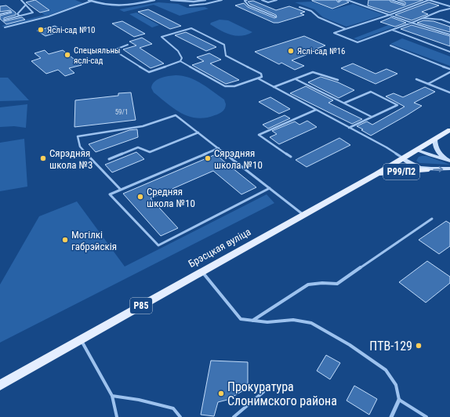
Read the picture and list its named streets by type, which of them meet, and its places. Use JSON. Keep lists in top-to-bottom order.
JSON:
{
  "streets": {
    "main road": ["Р99/П2", "Брэсцкая вуліца", "Р85"]
  },
  "crossings": [
    ["Р99/П2", "Брэсцкая вуліца"]
  ],
  "places": [
    "Яслі-сад №10",
    "Яслі-сад №16",
    "Спецыяльны яслі-сад",
    "Сярэдняя школа №3",
    "Сярэдняя школа №10",
    "Средняя школа №10",
    "Могілкі габрэйскія",
    "ПТВ-129",
    "Прокуратура Слонимского района"
  ],
  "house_numbers": ["59/1"]
}
